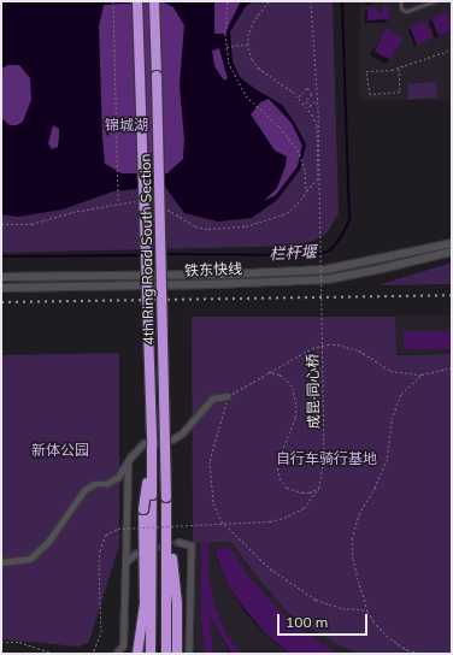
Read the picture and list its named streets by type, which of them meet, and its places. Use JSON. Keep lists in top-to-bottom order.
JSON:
{
  "streets": {
    "highway": ["4th Ring Road South Section"],
    "main road": ["铁东快线"],
    "path": ["成昆·同心桥"]
  },
  "water": ["栏杆堰"],
  "parks": ["锦城湖", "新体公园", "自行车骑行基地"],
  "scale_bar": "100 m"
}
